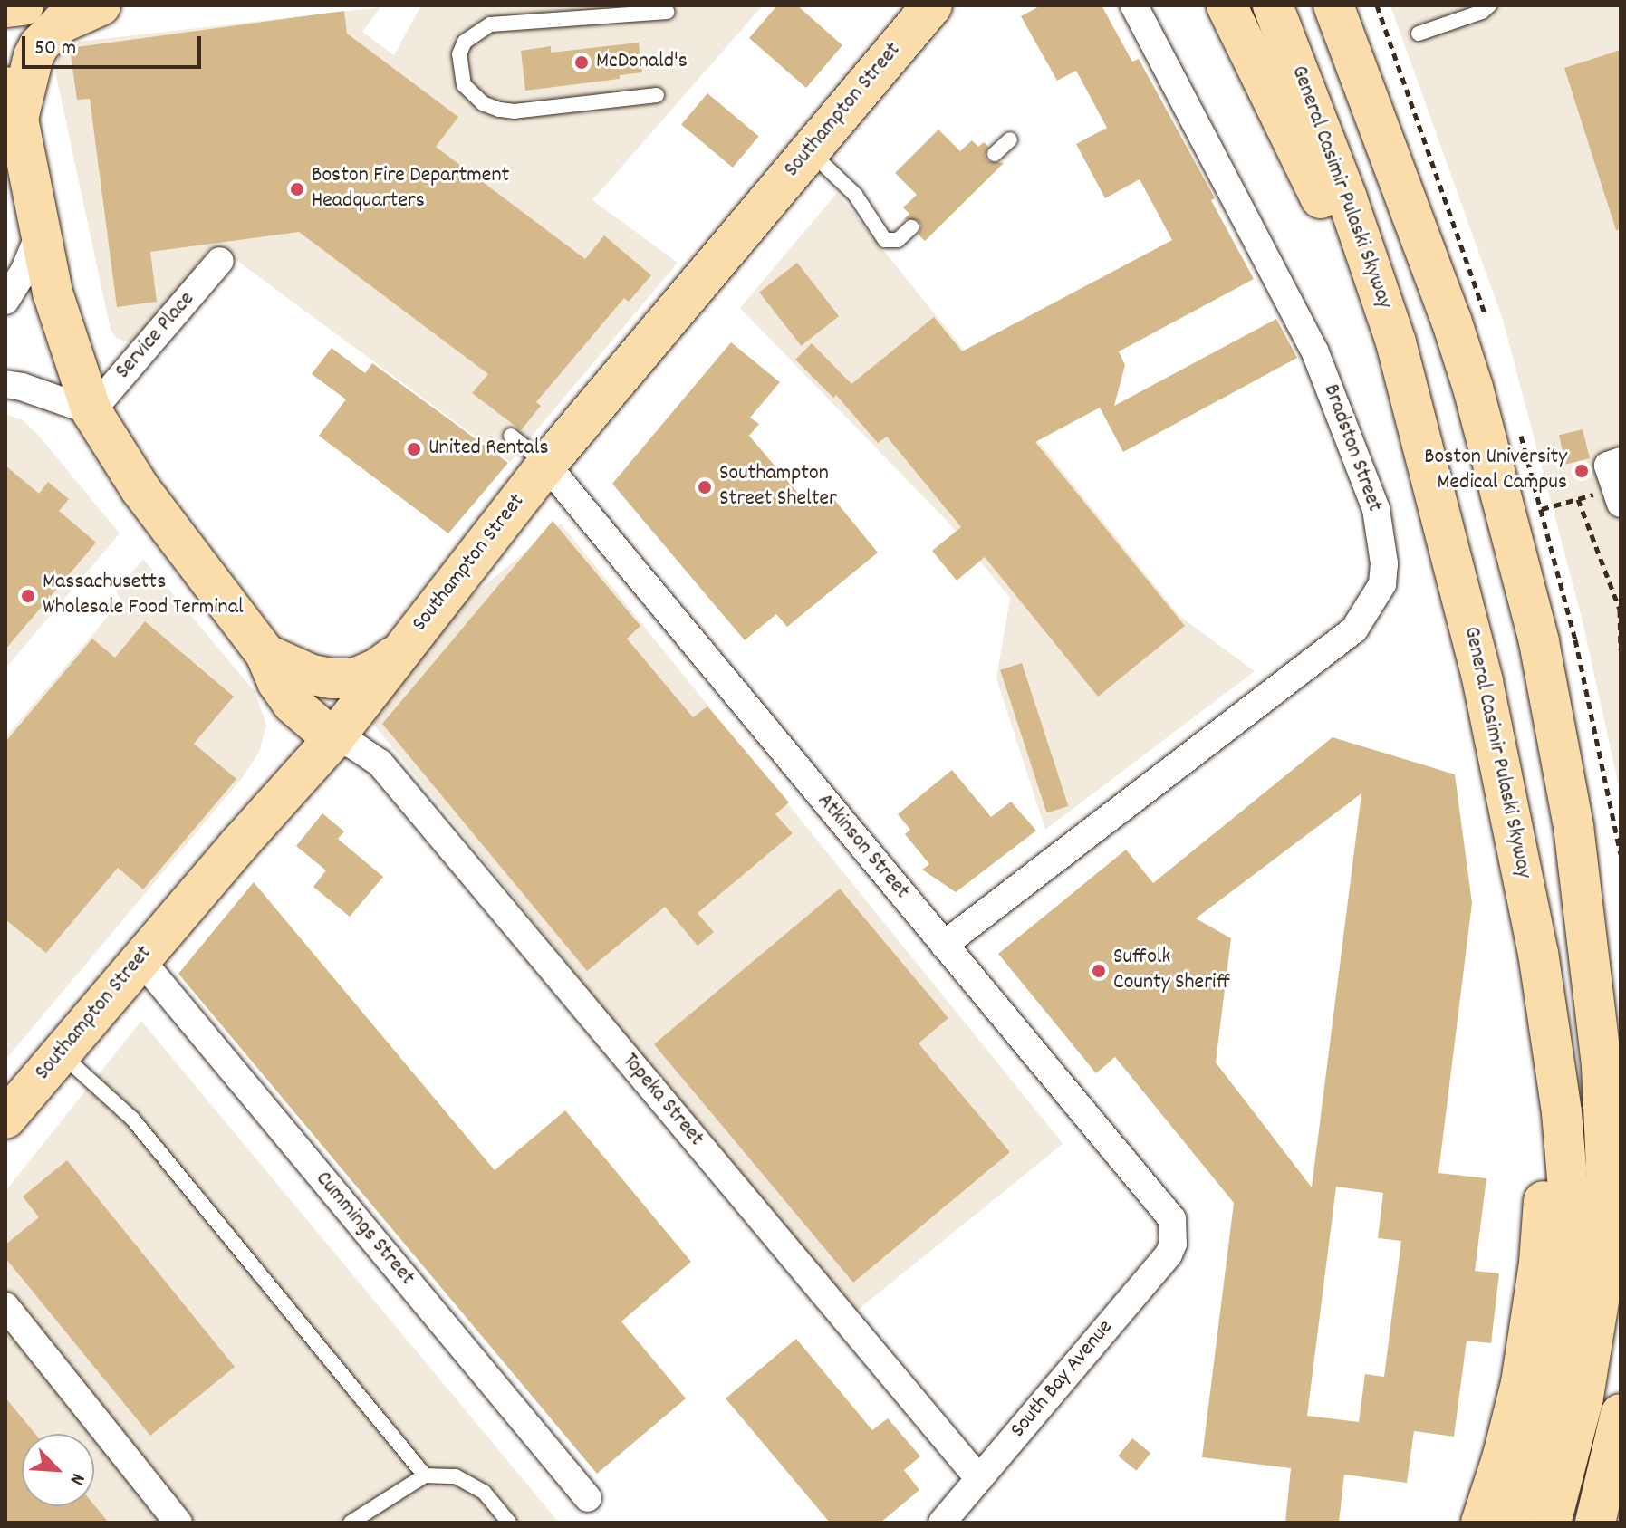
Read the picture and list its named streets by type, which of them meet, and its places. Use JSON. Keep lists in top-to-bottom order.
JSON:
{
  "streets": {
    "main road": ["Southampton Street", "General Casimir Pulaski Skyway"],
    "street": [
      "Service Place",
      "Bradston Street",
      "Atkinson Street",
      "Topeka Street",
      "Cummings Street",
      "South Bay Avenue"
    ]
  },
  "crossings": [
    ["Southampton Street", "Atkinson Street"],
    ["Southampton Street", "Topeka Street"],
    ["Southampton Street", "Cummings Street"],
    ["Bradston Street", "Atkinson Street"],
    ["Atkinson Street", "South Bay Avenue"],
    ["Topeka Street", "South Bay Avenue"]
  ],
  "places": [
    "McDonald's",
    "Boston Fire Department Headquarters",
    "United Rentals",
    "Boston University Medical Campus",
    "Southampton Street Shelter",
    "Massachusetts Wholesale Food Terminal",
    "Suffolk County Sheriff"
  ],
  "scale_bar": "50 m",
  "north": "bottom right"
}
